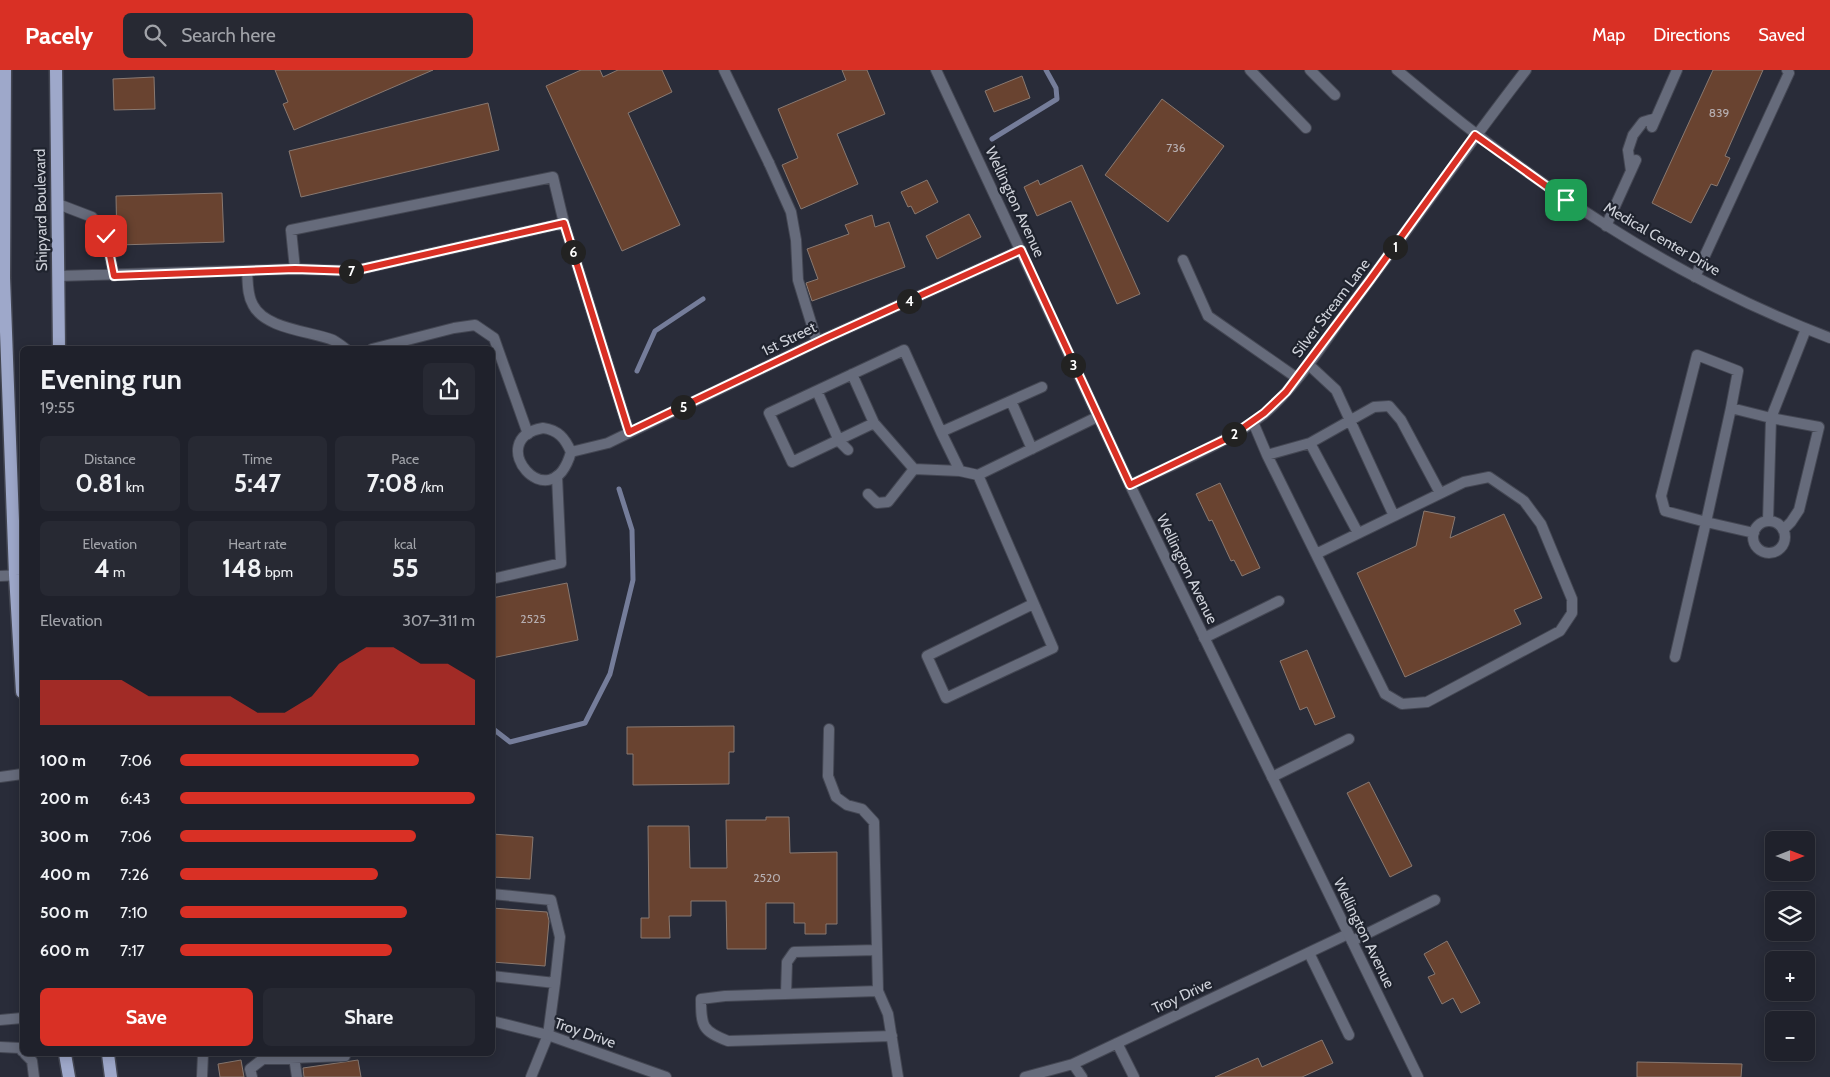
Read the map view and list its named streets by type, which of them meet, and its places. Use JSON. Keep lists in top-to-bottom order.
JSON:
{
  "streets": {
    "main road": ["Shipyard Boulevard"],
    "street": [
      "Wellington Avenue",
      "Medical Center Drive",
      "Silver Stream Lane",
      "1st Street",
      "Troy Drive"
    ]
  },
  "crossings": [
    ["Wellington Avenue", "Silver Stream Lane"],
    ["Wellington Avenue", "1st Street"],
    ["Wellington Avenue", "Troy Drive"],
    ["Medical Center Drive", "Silver Stream Lane"]
  ],
  "house_numbers": [
    "839",
    "736",
    "2525",
    "2520"
  ],
  "north": "right",
  "page": {
    "header": "Pacely",
    "search": "Search here",
    "nav": ["Map", "Directions", "Saved"],
    "pins": [
      "1",
      "6",
      "7",
      "4",
      "3",
      "5",
      "2"
    ],
    "heading": ["Evening run", "19:55"],
    "stats": [
      ["Distance", "0.81 km"],
      ["Time", "5:47"],
      ["Pace", "7:08 /km"],
      ["Elevation", "4 m"],
      ["Heart rate", "148 bpm"],
      ["kcal", "55"]
    ],
    "chart": ["Elevation", "307–311 m"],
    "list": [
      {
        "name": "100 m",
        "note": "7:06"
      },
      {
        "name": "200 m",
        "note": "6:43"
      },
      {
        "name": "300 m",
        "note": "7:06"
      },
      {
        "name": "400 m",
        "note": "7:26"
      },
      {
        "name": "500 m",
        "note": "7:10"
      },
      {
        "name": "600 m",
        "note": "7:17"
      }
    ],
    "map_buttons": ["+", "−"],
    "buttons": ["Save", "Share"]
  }
}
